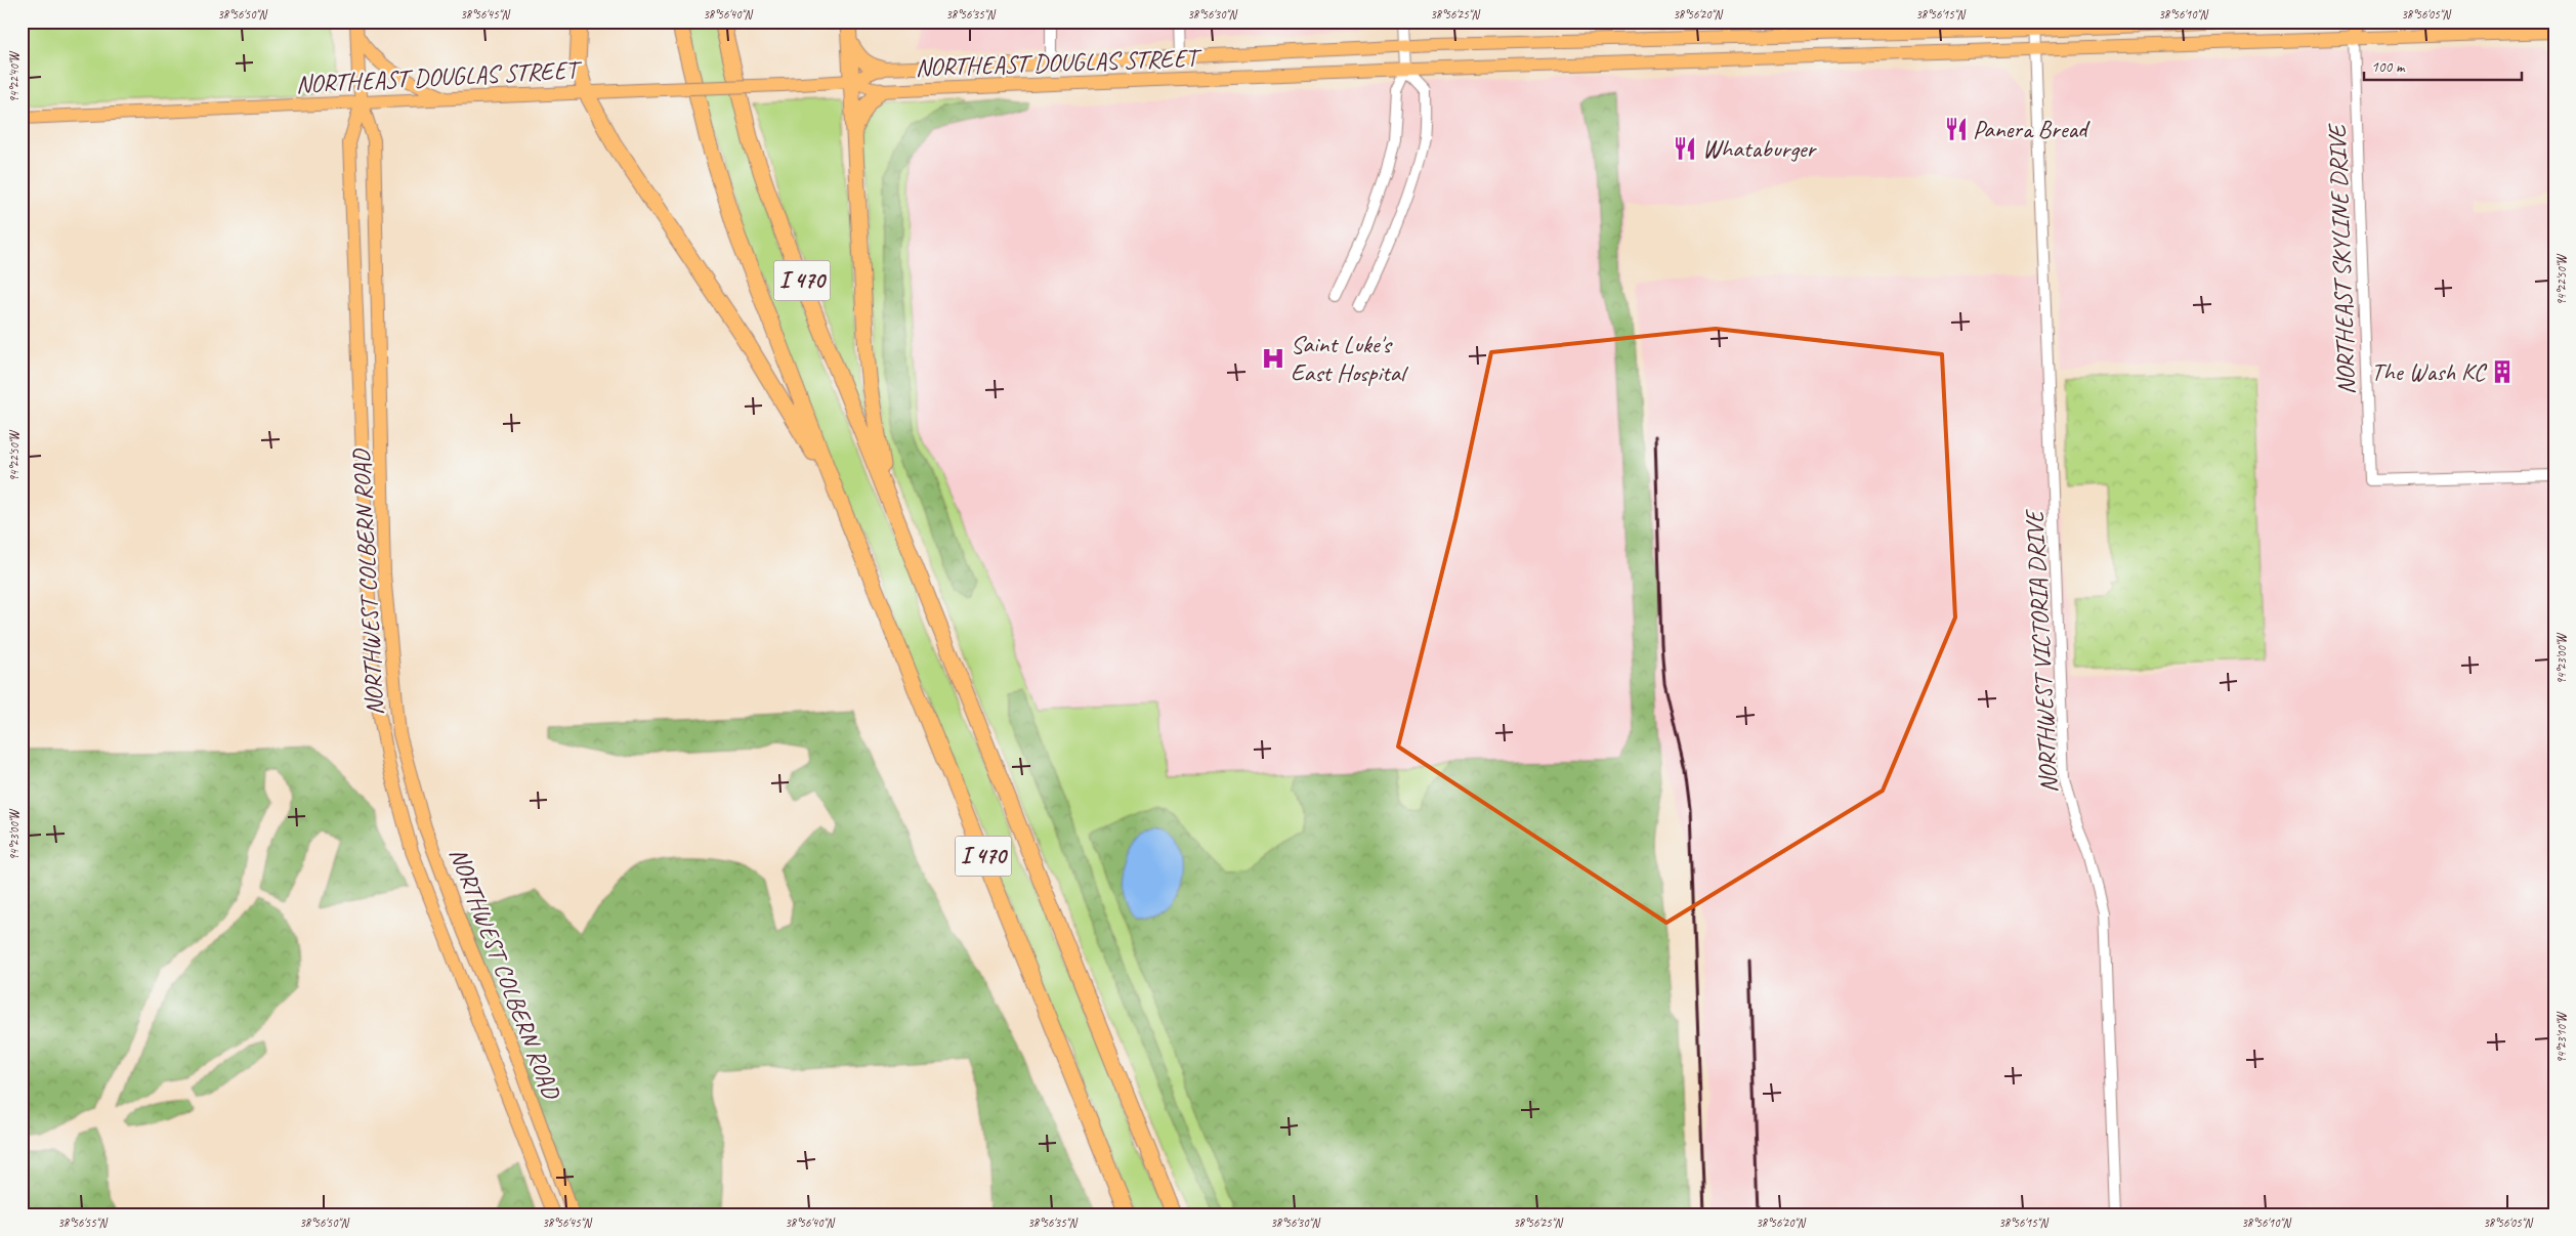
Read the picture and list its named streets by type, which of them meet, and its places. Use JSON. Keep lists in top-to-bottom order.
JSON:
{
  "streets": {
    "highway": ["I 470"],
    "main road": ["NORTHEAST DOUGLAS STREET", "NORTHWEST COLBERN ROAD"],
    "street": ["NORTHEAST SKYLINE DRIVE", "NORTHWEST VICTORIA DRIVE"]
  },
  "crossings": [
    ["NORTHEAST DOUGLAS STREET", "NORTHEAST SKYLINE DRIVE"],
    ["NORTHEAST DOUGLAS STREET", "NORTHWEST COLBERN ROAD"],
    ["NORTHEAST DOUGLAS STREET", "NORTHWEST VICTORIA DRIVE"]
  ],
  "places": {
    "restaurant": ["Panera Bread", "Whataburger"],
    "hospital": ["Saint Luke's East Hospital"],
    "building": ["The Wash KC"]
  },
  "scale_bar": "100 m",
  "coordinates": [
    "38°56'50\"N",
    "38°56'45\"N",
    "38°56'40\"N",
    "38°56'35\"N",
    "38°56'30\"N",
    "38°56'25\"N",
    "38°56'20\"N",
    "38°56'15\"N",
    "38°56'10\"N",
    "38°56'05\"N",
    "94°22'40\"W",
    "94°22'50\"W",
    "94°23'00\"W",
    "94°23'10\"W",
    "38°56'55\"N"
  ]
}
